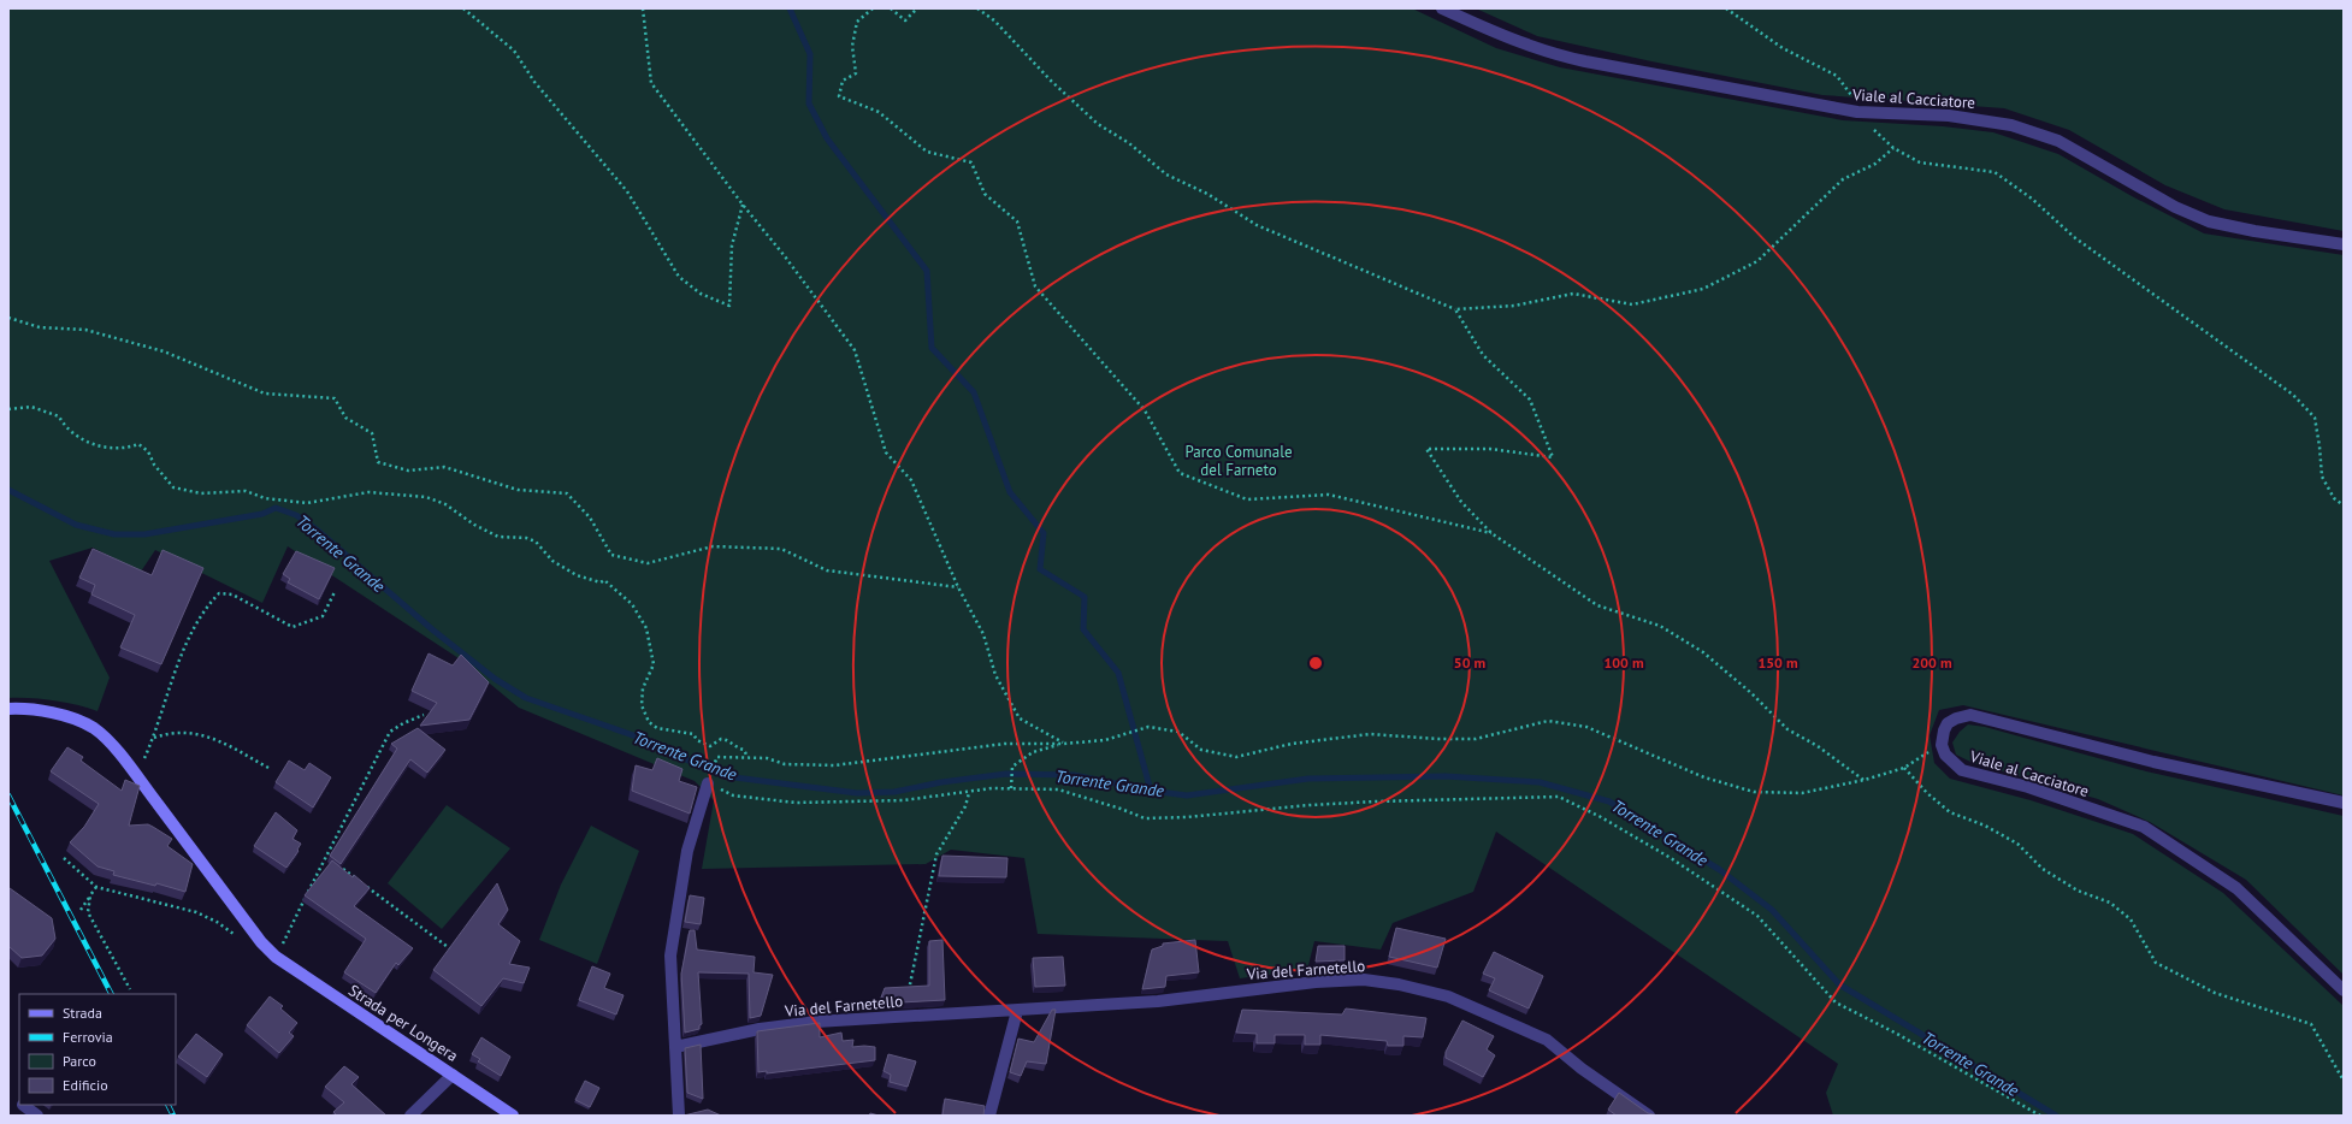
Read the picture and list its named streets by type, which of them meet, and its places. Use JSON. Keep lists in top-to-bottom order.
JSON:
{
  "streets": {
    "street": ["Viale al Cacciatore", "Via del Farnetello", "Strada per Longera"]
  },
  "water": ["Torrente Grande"],
  "parks": ["Parco Comunale del Farneto"],
  "legend": [
    "Strada",
    "Ferrovia",
    "Parco",
    "Edificio"
  ],
  "rings": [
    "50 m",
    "100 m",
    "150 m",
    "200 m"
  ]
}
